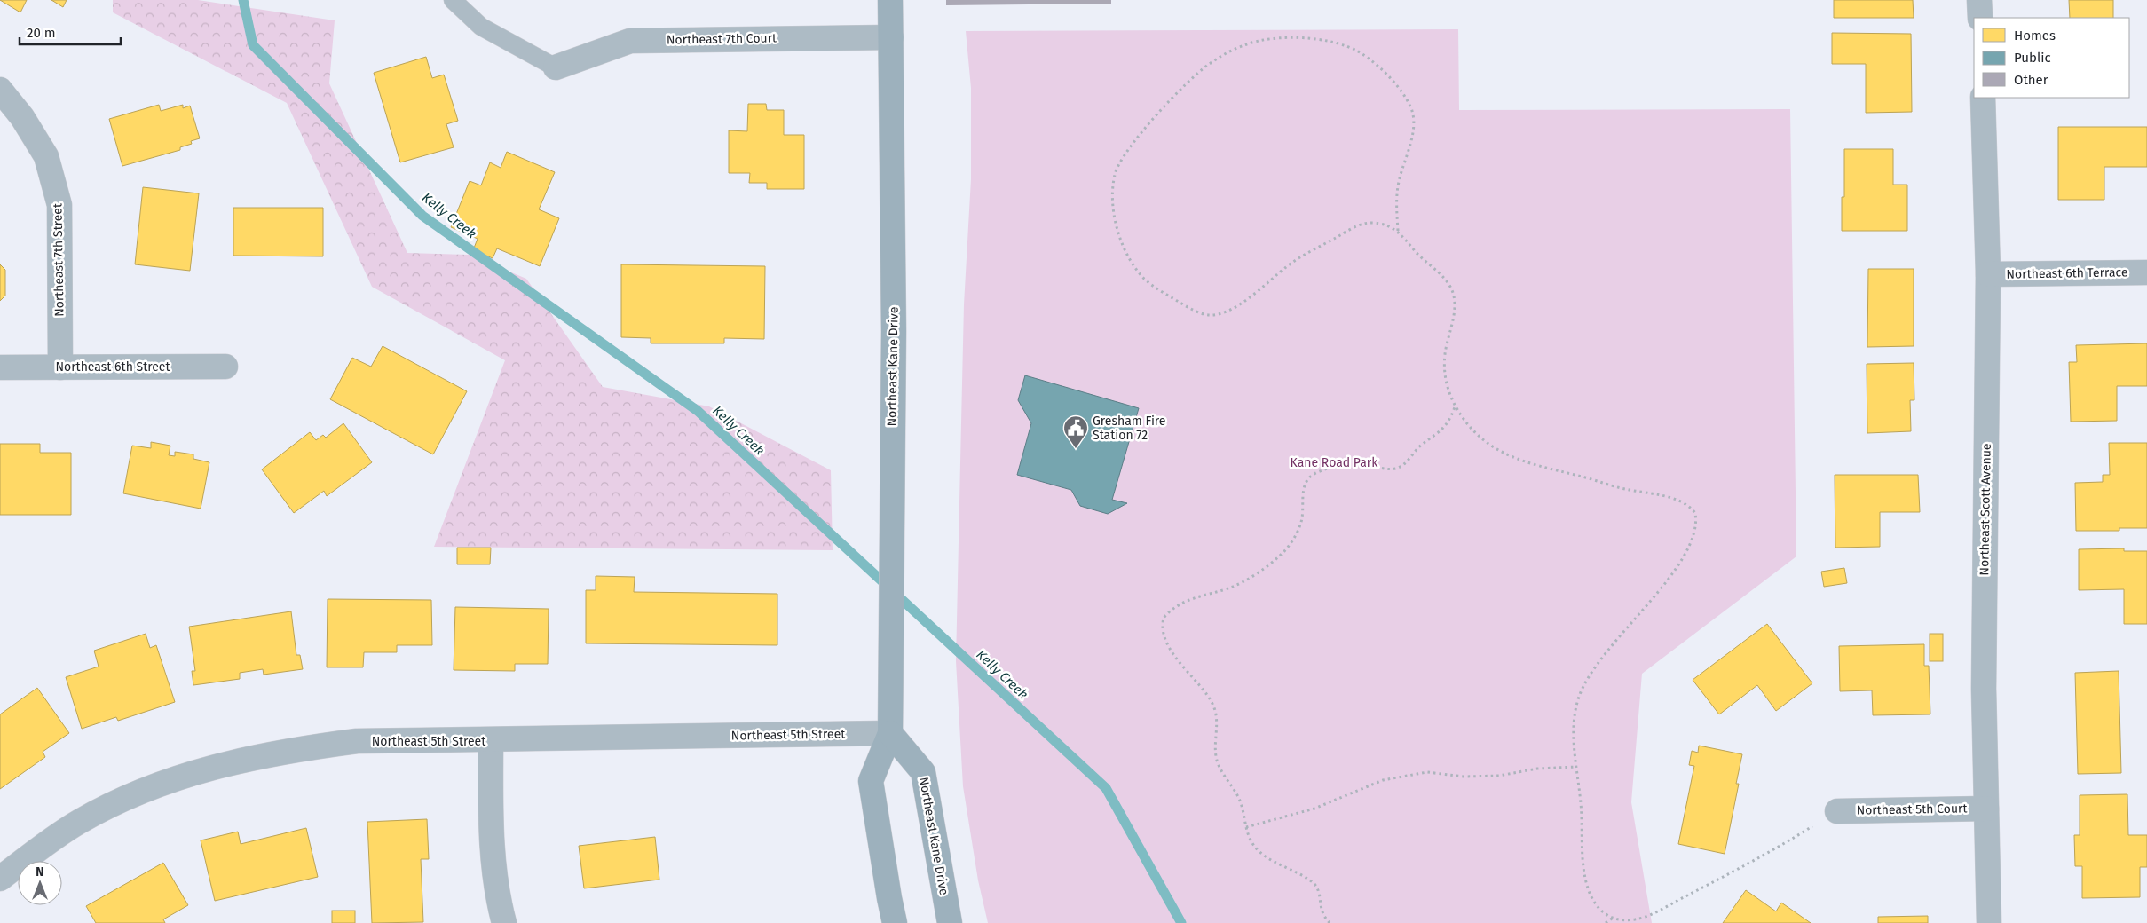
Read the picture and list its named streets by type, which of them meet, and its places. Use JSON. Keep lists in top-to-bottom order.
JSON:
{
  "streets": {
    "main road": ["Northeast Kane Drive"],
    "street": [
      "Northeast 7th Court",
      "Northeast 7th Street",
      "Northeast 6th Terrace",
      "Northeast 6th Street",
      "Northeast Scott Avenue",
      "Northeast 5th Street",
      "Northeast 5th Court"
    ]
  },
  "crossings": [
    ["Northeast 7th Court", "Northeast Kane Drive"],
    ["Northeast 7th Street", "Northeast 6th Street"],
    ["Northeast 6th Terrace", "Northeast Scott Avenue"],
    ["Northeast Kane Drive", "Northeast 5th Street"],
    ["Northeast Scott Avenue", "Northeast 5th Court"]
  ],
  "water": ["Kelly Creek"],
  "parks": ["Kane Road Park"],
  "places": {
    "public building": ["Gresham Fire Station 72"]
  },
  "legend": ["Homes", "Public", "Other"],
  "scale_bar": "20 m",
  "north": "top"
}
